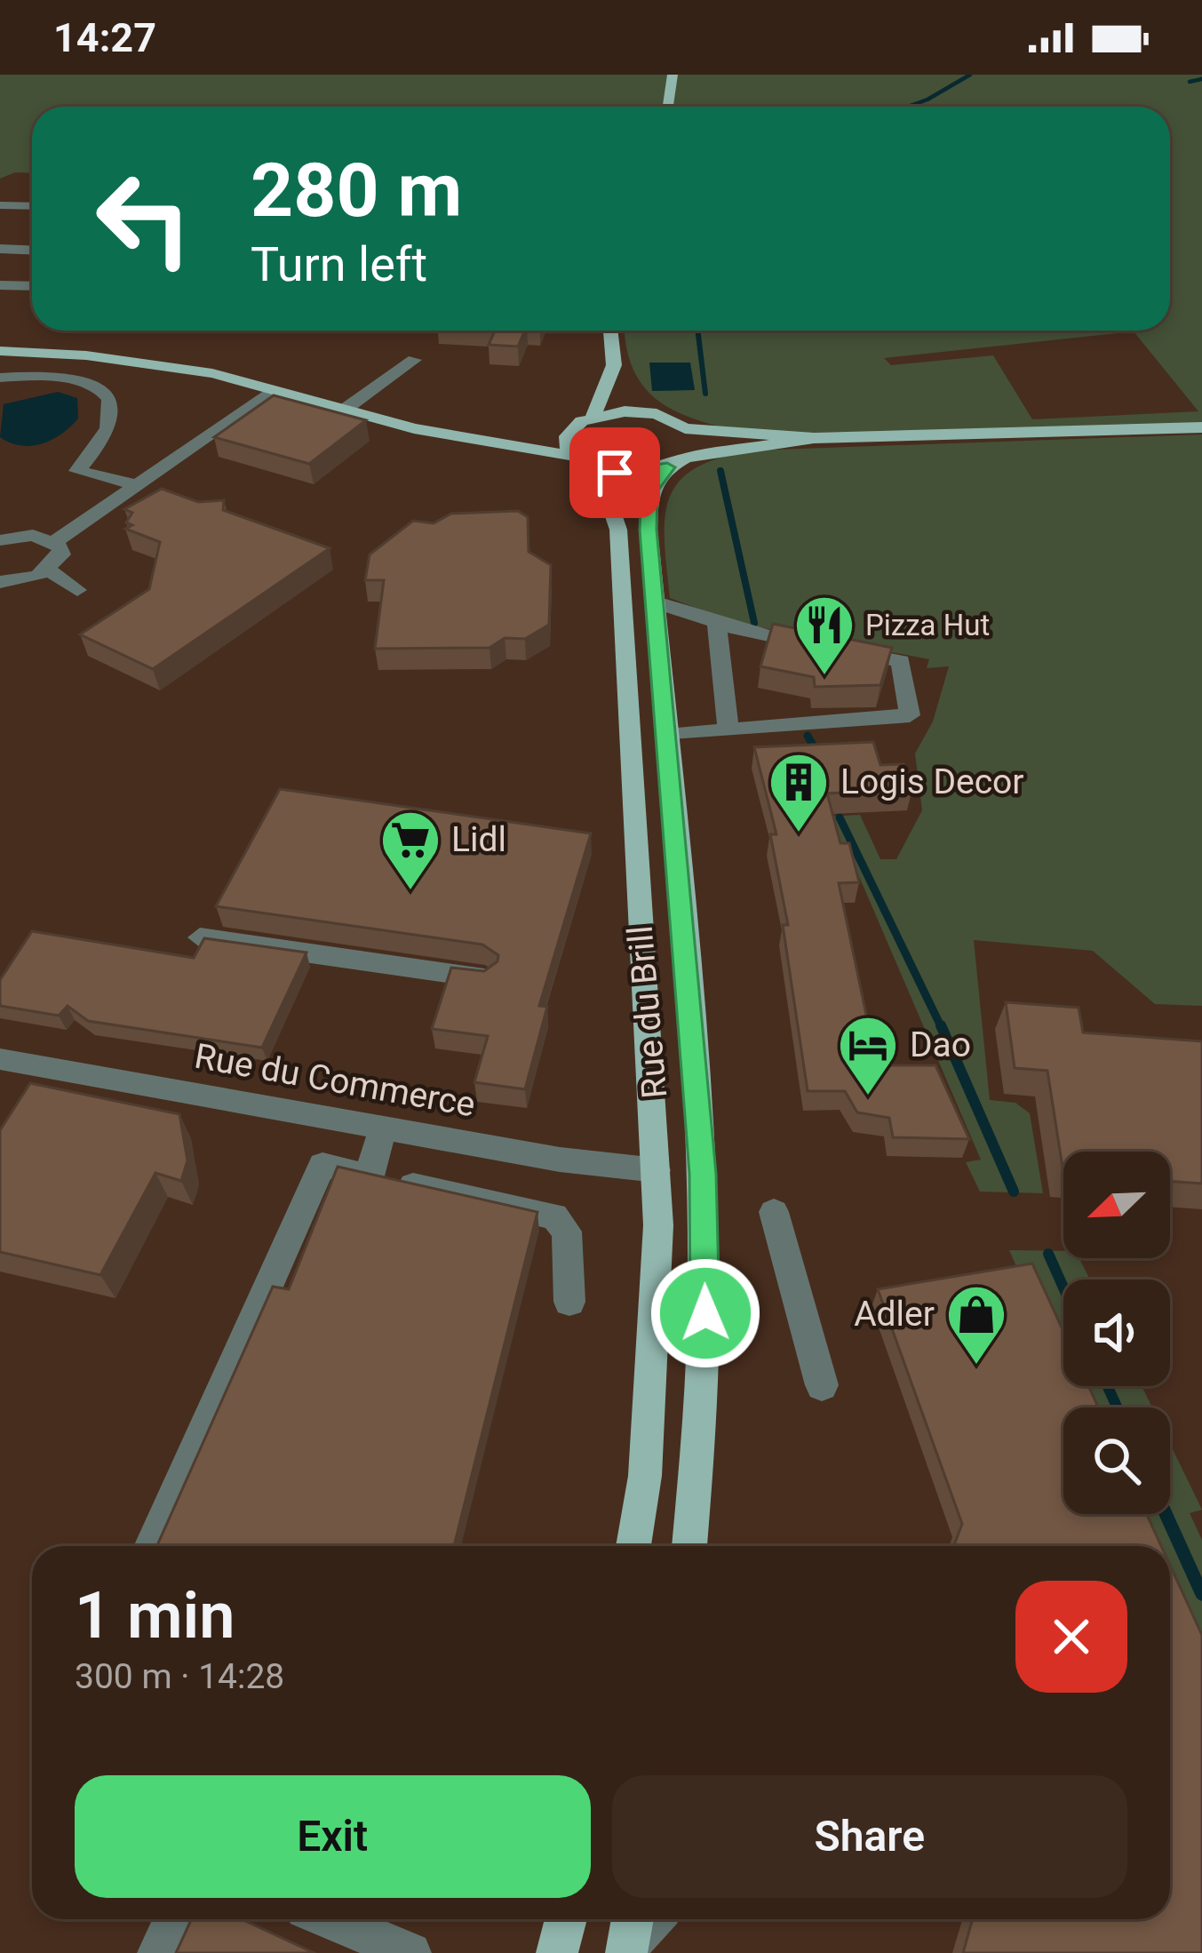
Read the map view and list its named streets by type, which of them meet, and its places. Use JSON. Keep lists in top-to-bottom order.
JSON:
{
  "streets": {
    "main road": ["Rue du Brill"],
    "street": ["Rue du Commerce"]
  },
  "crossings": [
    ["Rue du Brill", "Rue du Commerce"]
  ],
  "places": {
    "restaurant": ["Pizza Hut"],
    "building": ["Logis Decor"],
    "supermarket": ["Lidl"],
    "hotel": ["Dao"],
    "shop": ["Adler"]
  },
  "north": "bottom left",
  "page": {
    "status": "14:27",
    "turn": ["280 m", "Turn left"],
    "heading": ["1 min", "300 m · 14:28"],
    "buttons": ["Exit", "Share"]
  }
}
